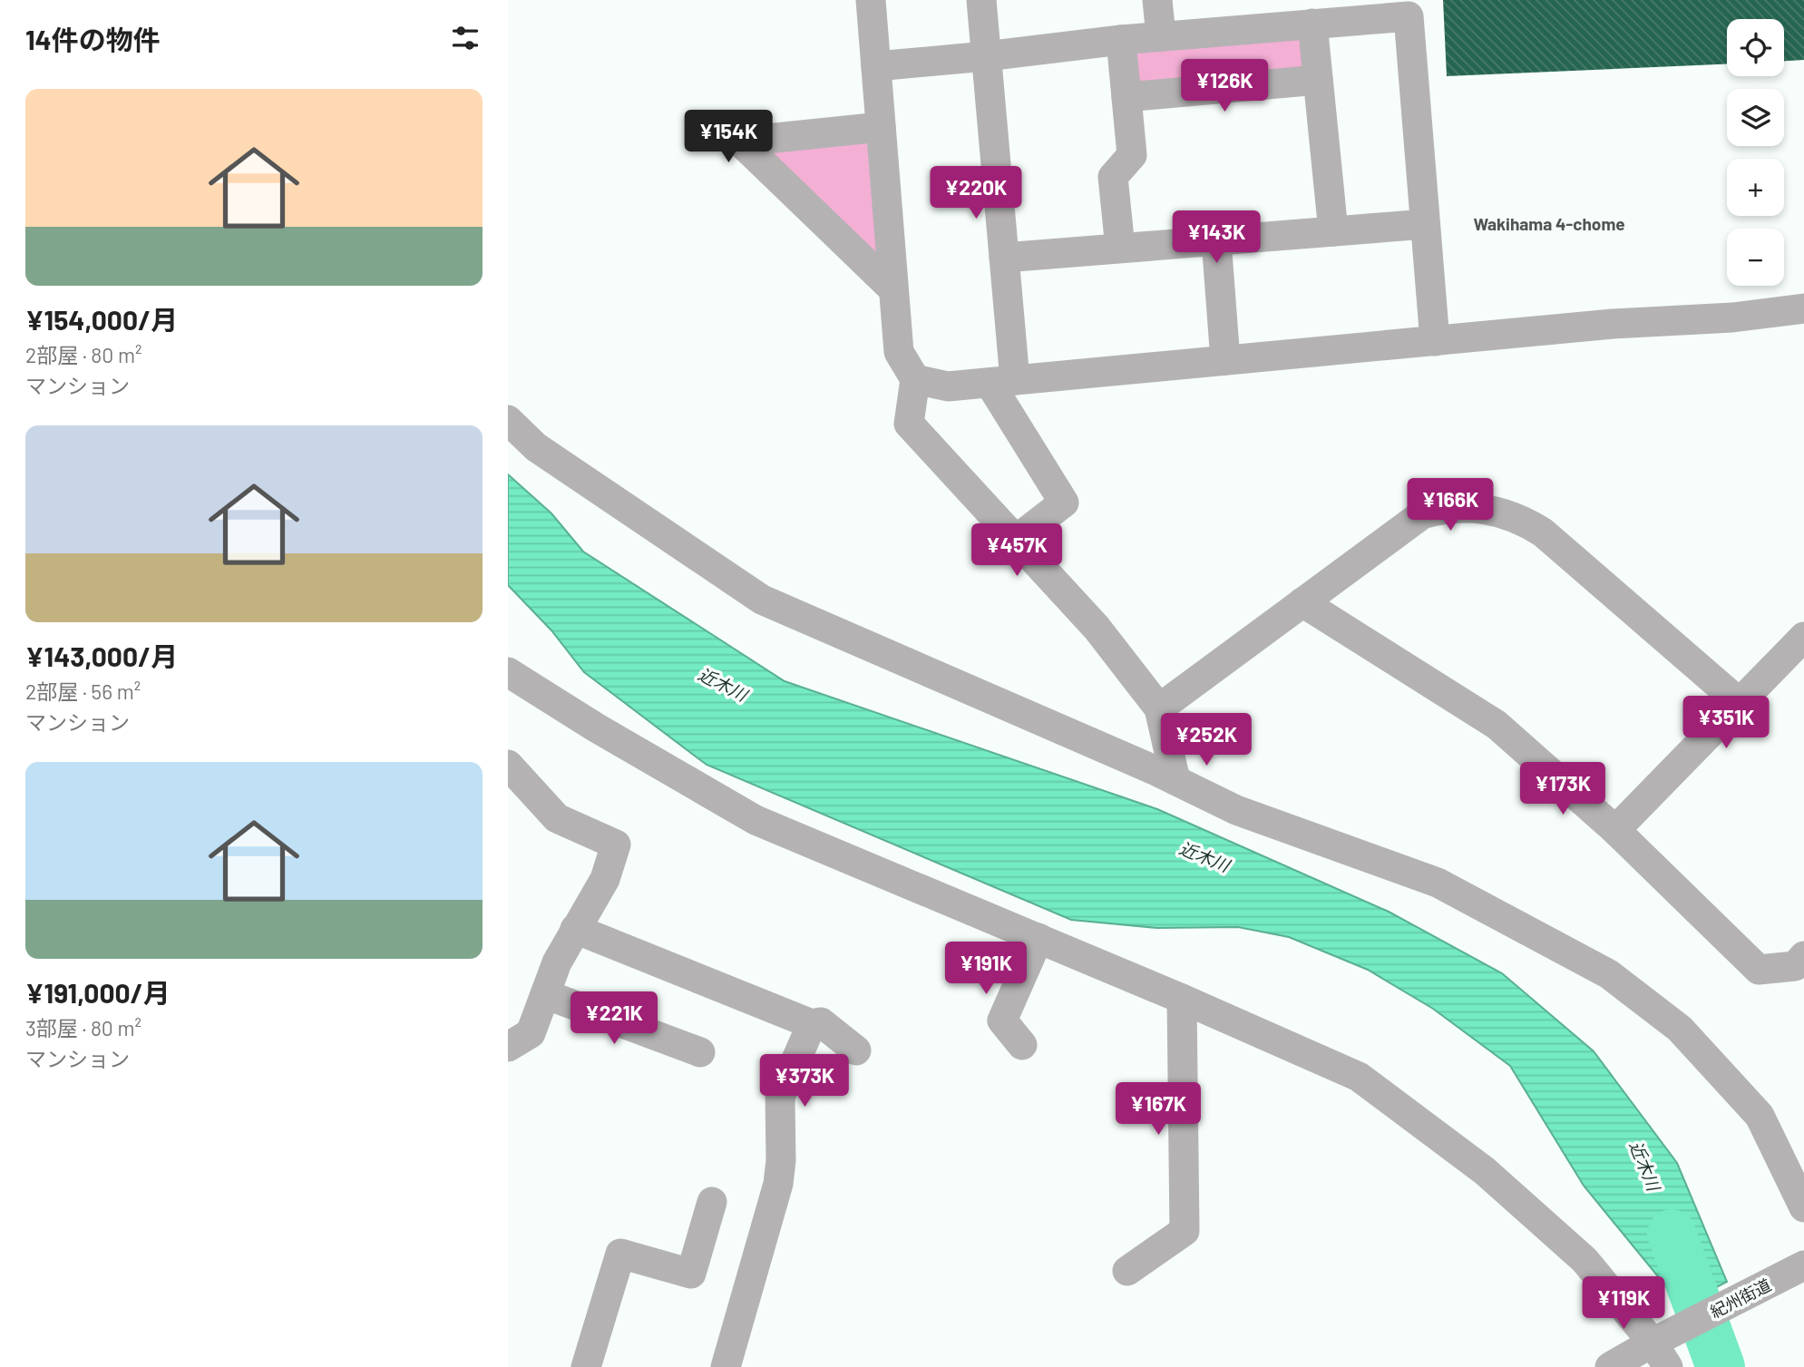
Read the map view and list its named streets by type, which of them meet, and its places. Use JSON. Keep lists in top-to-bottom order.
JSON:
{
  "streets": {
    "street": ["紀州街道"]
  },
  "districts": ["Wakihama 4-chome"],
  "water": ["近木川"],
  "page": {
    "heading": "14件の物件",
    "map_buttons": ["+", "−"],
    "price": [
      "¥126K",
      "¥154K",
      "¥220K",
      "¥143K",
      "¥166K",
      "¥457K",
      "¥351K",
      "¥252K",
      "¥173K",
      "¥191K",
      "¥221K",
      "¥373K",
      "¥167K",
      "¥119K"
    ],
    "list": [
      {
        "name": "¥154,000/月",
        "note": "2部屋 · 80 m² · マンション"
      },
      {
        "name": "¥143,000/月",
        "note": "2部屋 · 56 m² · マンション"
      },
      {
        "name": "¥191,000/月",
        "note": "3部屋 · 80 m² · マンション"
      }
    ]
  }
}
